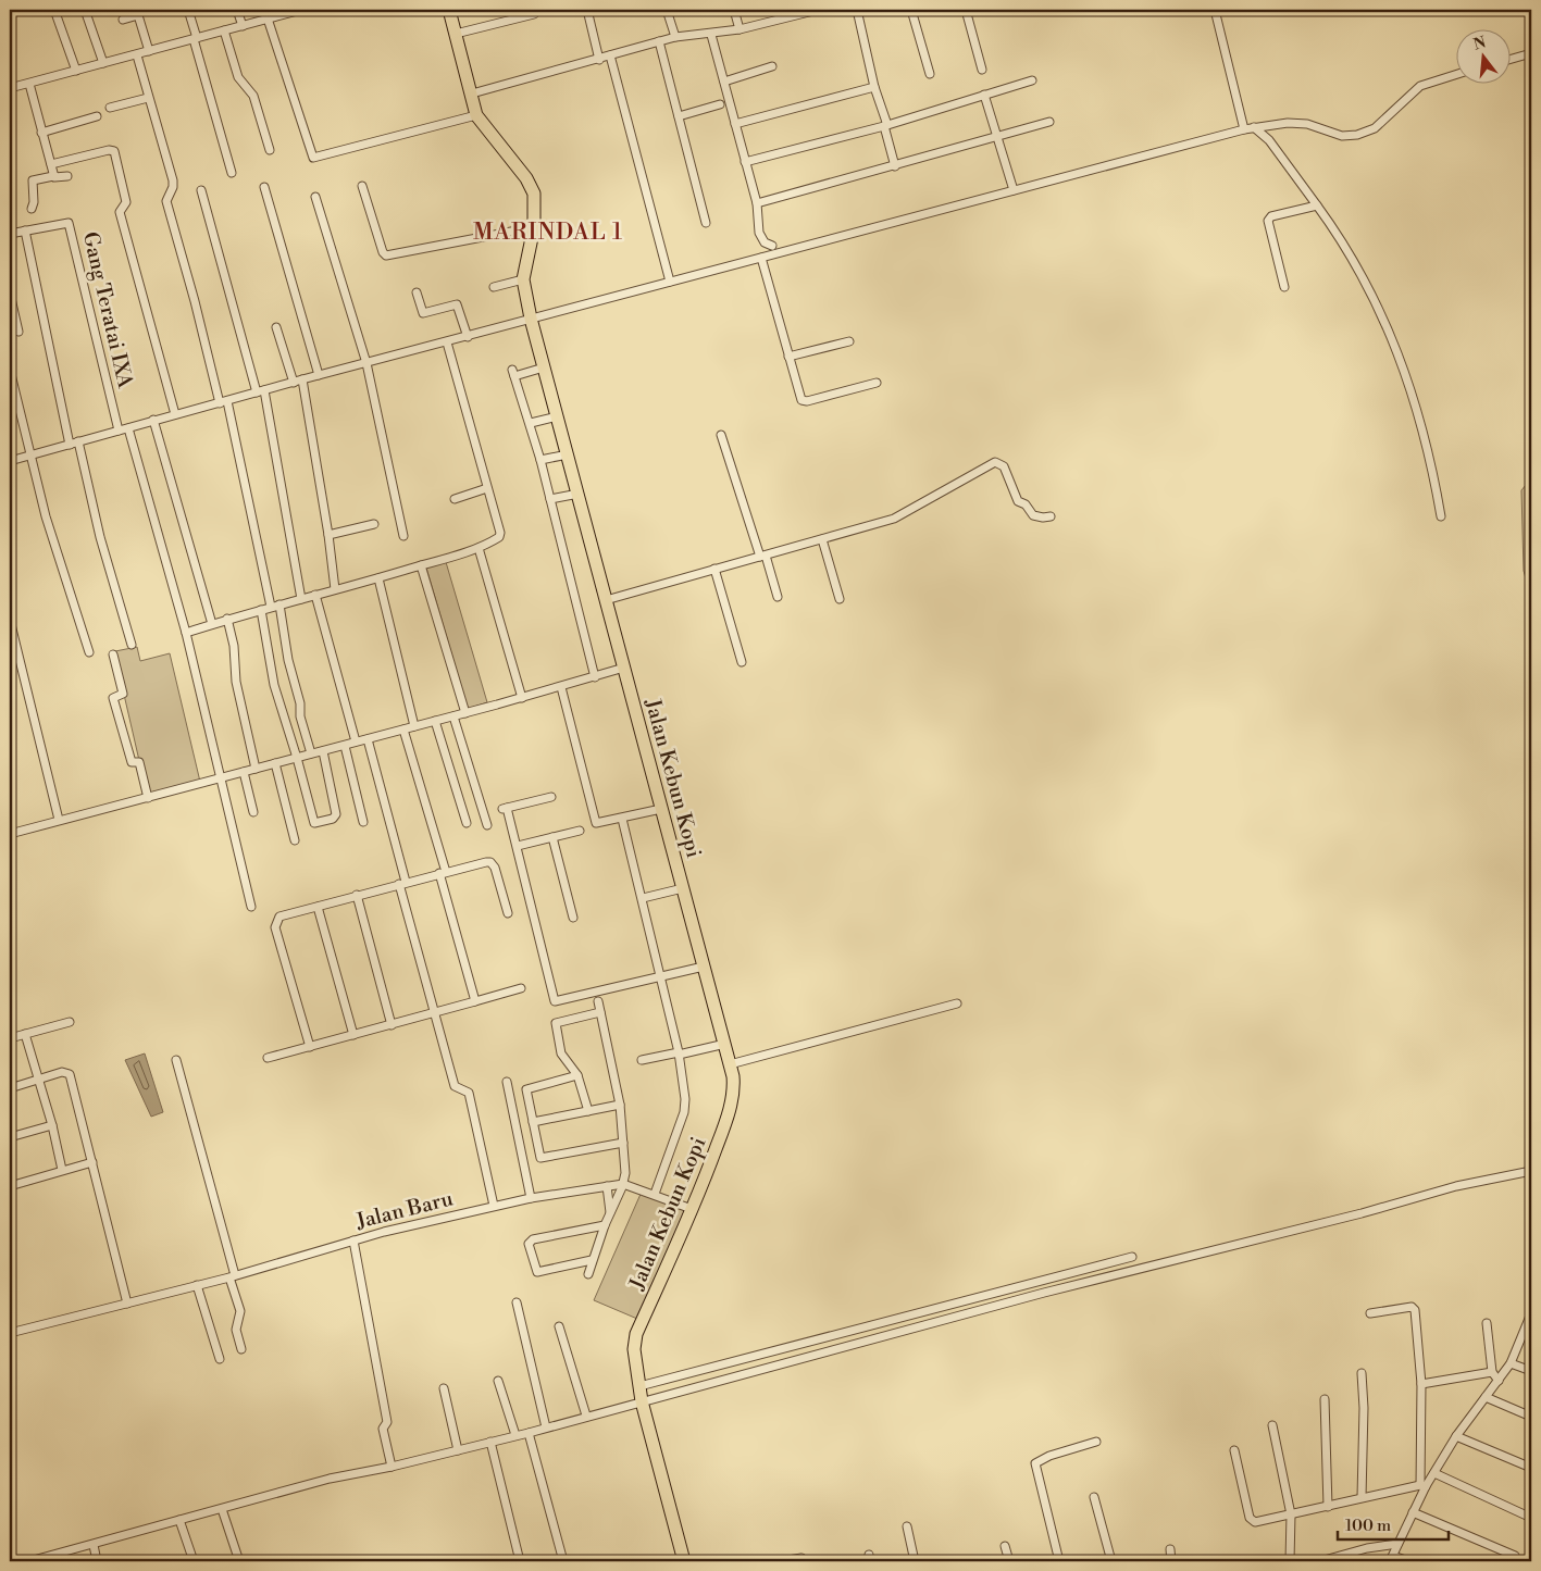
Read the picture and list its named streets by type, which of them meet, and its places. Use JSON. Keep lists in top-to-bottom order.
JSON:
{
  "streets": {
    "main road": ["Jalan Kebun Kopi"],
    "street": ["Gang Teratai IXA", "Jalan Baru"]
  },
  "crossings": [
    ["Jalan Kebun Kopi", "Jalan Baru"]
  ],
  "districts": ["MARINDAL 1"],
  "scale_bar": "100 m",
  "north": "top"
}
